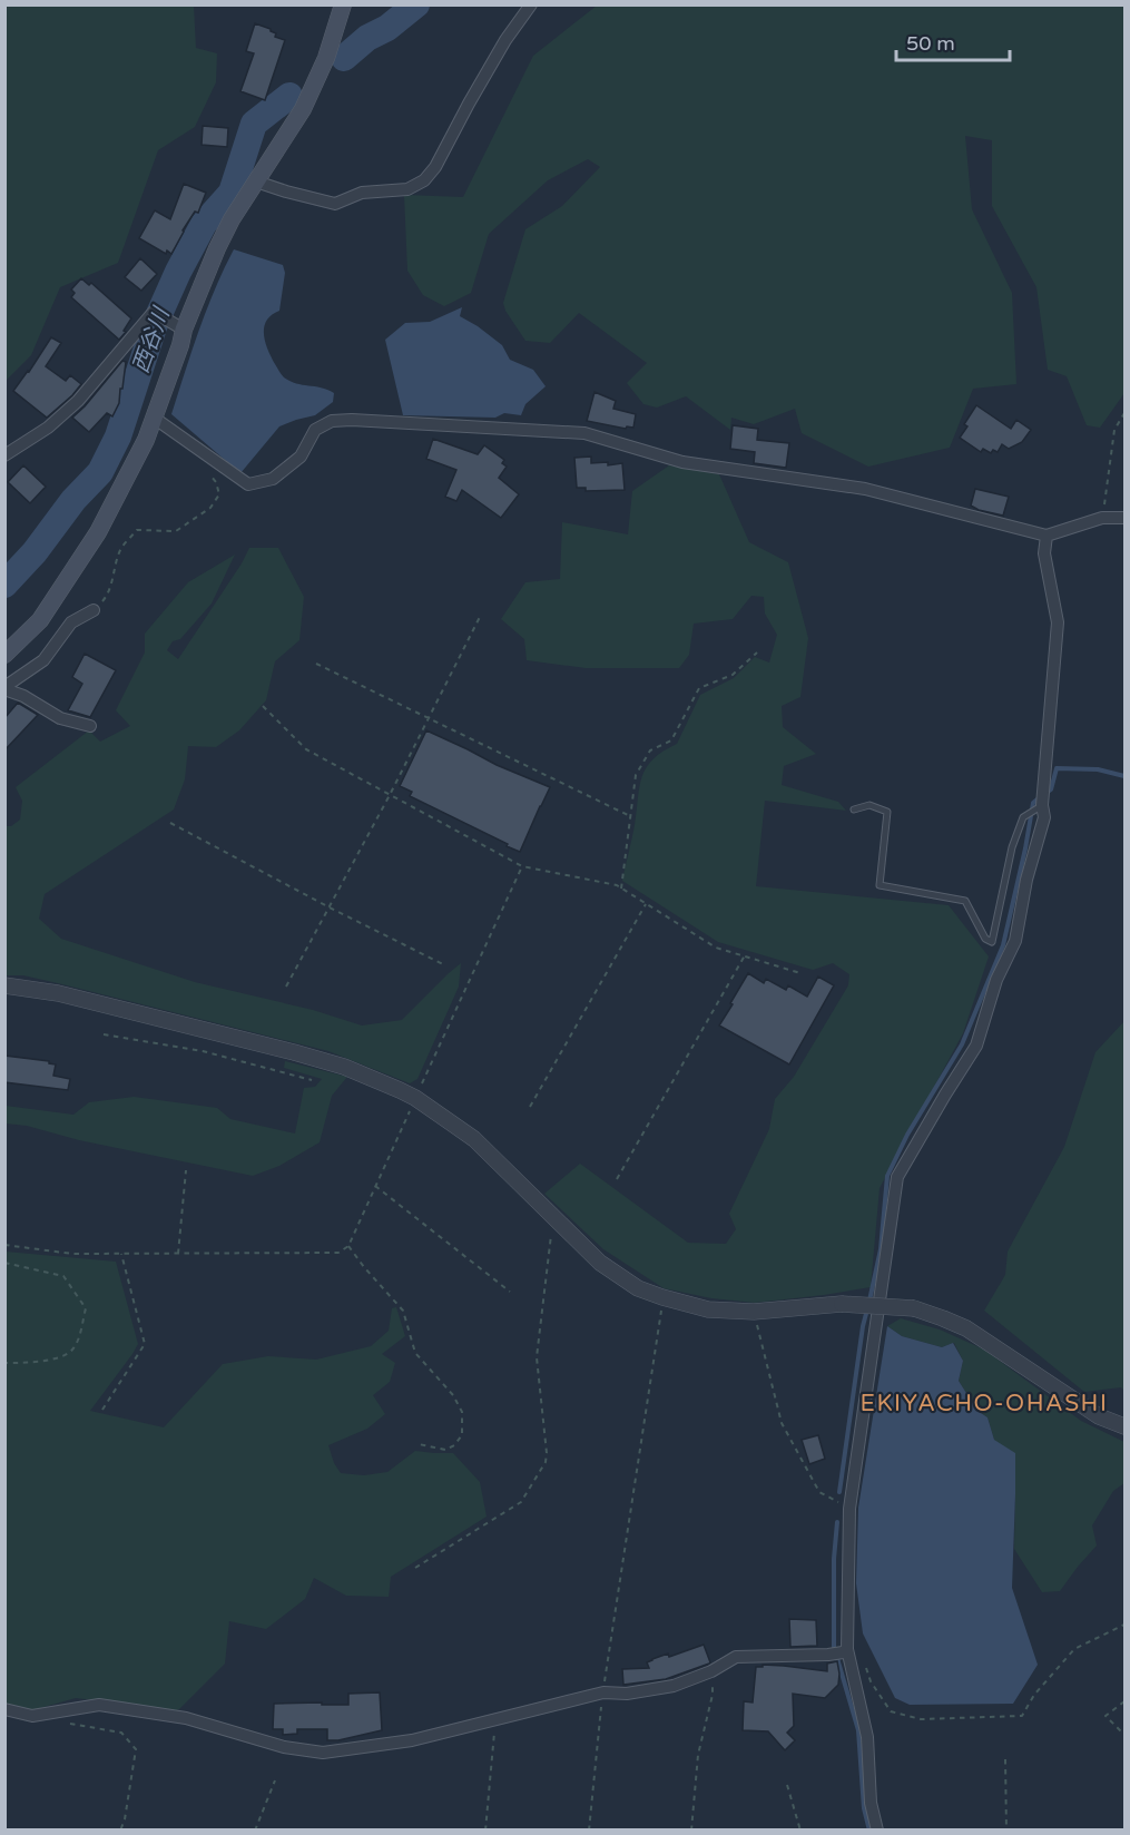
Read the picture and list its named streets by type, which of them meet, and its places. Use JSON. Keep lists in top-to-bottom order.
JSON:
{
  "districts": ["EKIYACHO-OHASHI"],
  "water": ["西谷川"],
  "scale_bar": "50 m"
}
